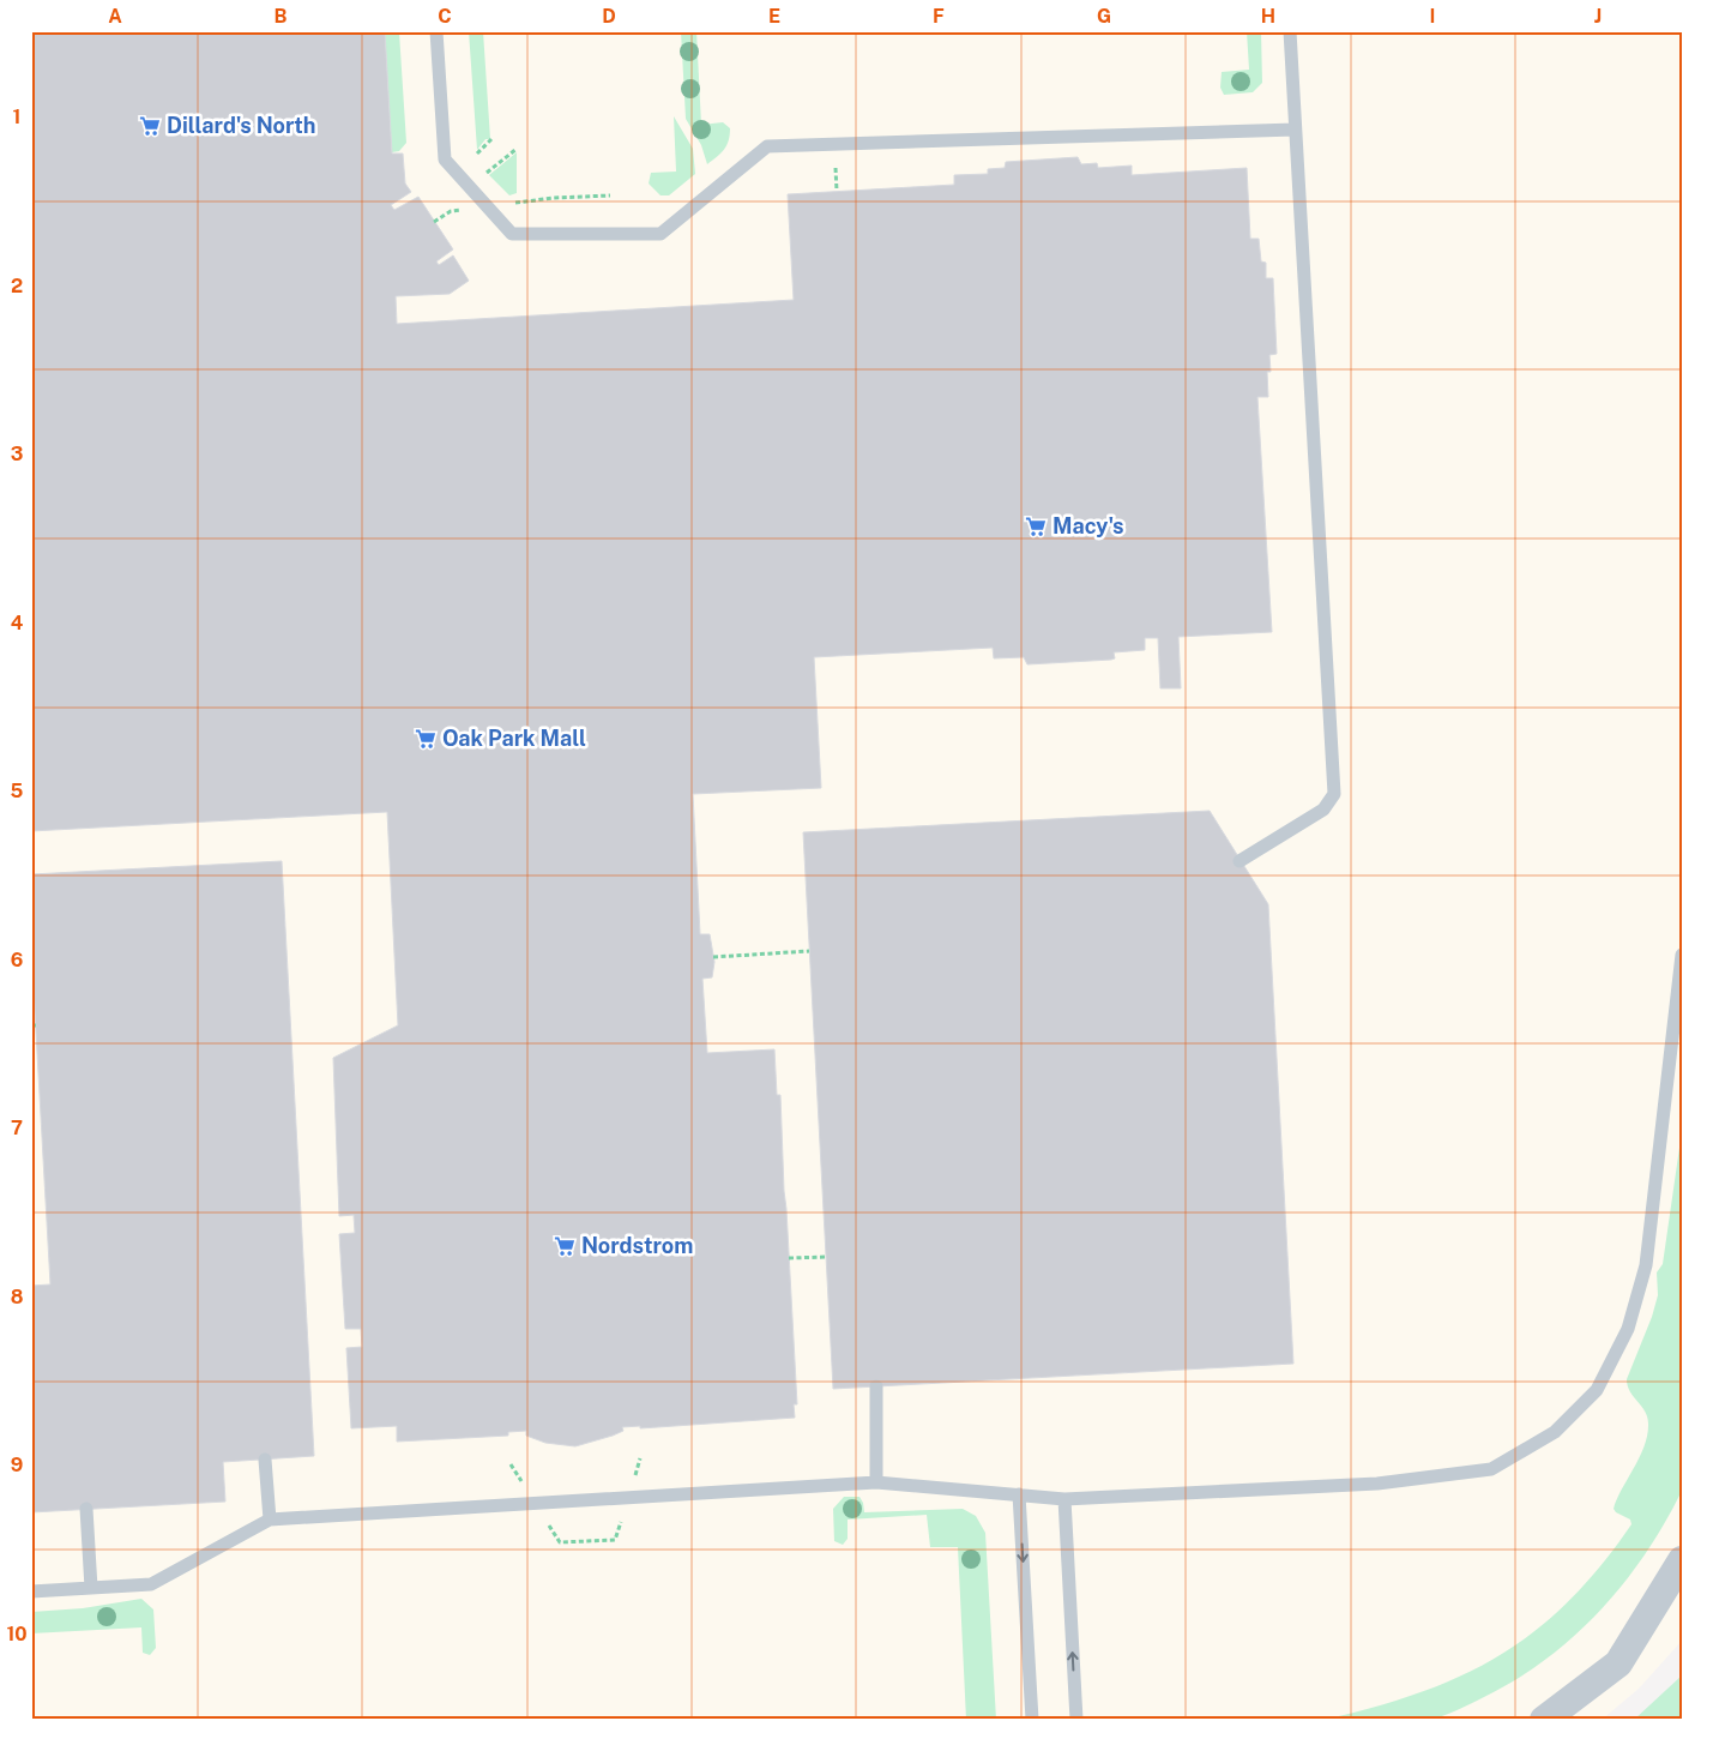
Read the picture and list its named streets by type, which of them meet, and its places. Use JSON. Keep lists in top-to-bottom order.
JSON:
{
  "places": {
    "supermarket": [
      "Dillard's North",
      "Macy's",
      "Oak Park Mall",
      "Nordstrom"
    ]
  },
  "grid": {
    "columns": [
      "A",
      "B",
      "C",
      "D",
      "E",
      "F",
      "G",
      "H",
      "I",
      "J"
    ],
    "rows": [
      "1",
      "2",
      "3",
      "4",
      "5",
      "6",
      "7",
      "8",
      "9",
      "10"
    ]
  }
}
